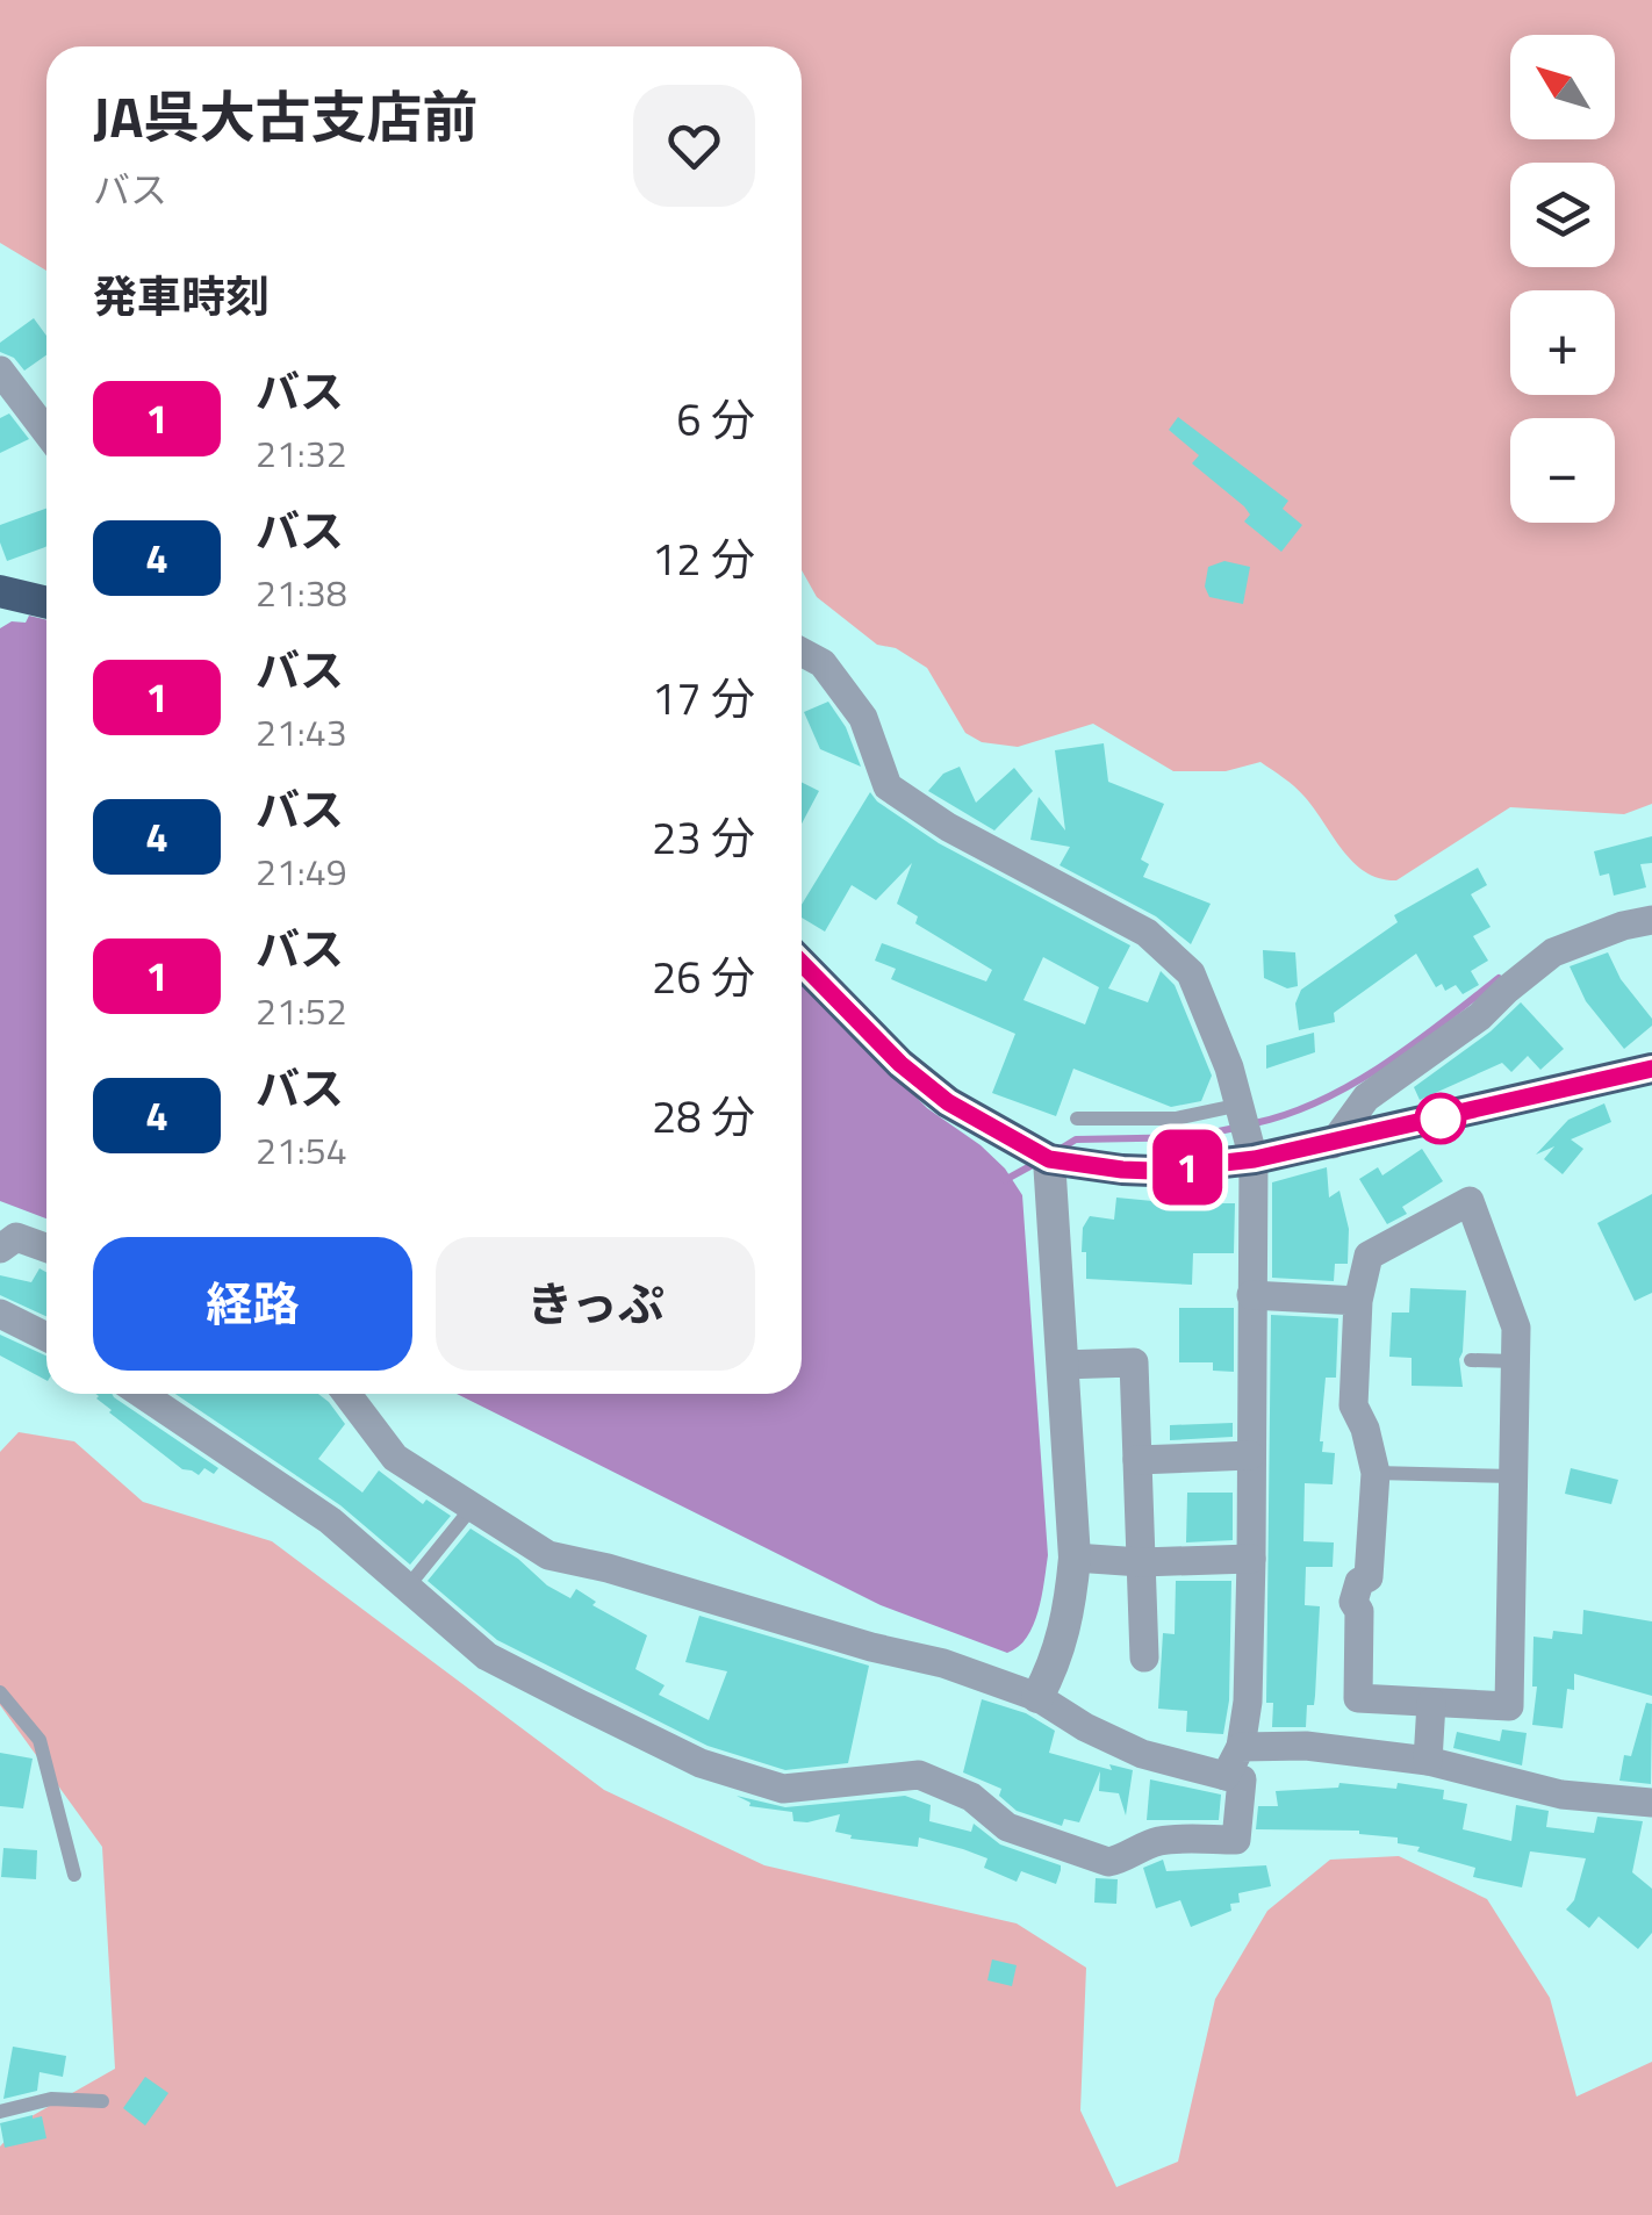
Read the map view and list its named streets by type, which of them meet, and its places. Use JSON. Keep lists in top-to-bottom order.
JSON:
{
  "lines": ["bus line 1"],
  "north": "top left",
  "page": {
    "on_map": "1",
    "map_buttons": ["+", "−"],
    "heading": [
      ["JA呉大古支店前", "バス"],
      "発車時刻"
    ],
    "list": [
      {
        "mark": "1",
        "name": "バス",
        "note": "21:32",
        "value": "6 分"
      },
      {
        "mark": "4",
        "name": "バス",
        "note": "21:38",
        "value": "12 分"
      },
      {
        "mark": "1",
        "name": "バス",
        "note": "21:43",
        "value": "17 分"
      },
      {
        "mark": "4",
        "name": "バス",
        "note": "21:49",
        "value": "23 分"
      },
      {
        "mark": "1",
        "name": "バス",
        "note": "21:52",
        "value": "26 分"
      },
      {
        "mark": "4",
        "name": "バス",
        "note": "21:54",
        "value": "28 分"
      }
    ],
    "buttons": ["経路", "きっぷ"]
  }
}
